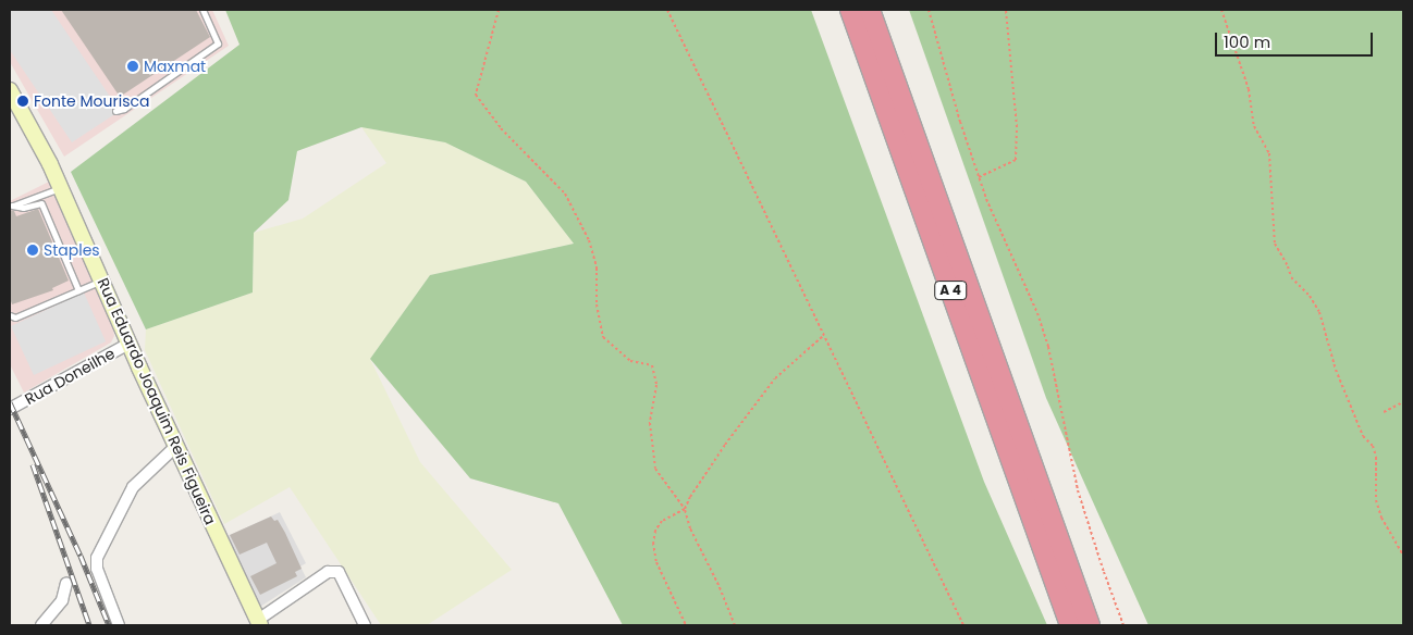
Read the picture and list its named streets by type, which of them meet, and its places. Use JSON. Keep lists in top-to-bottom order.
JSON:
{
  "streets": {
    "highway": ["A 4"],
    "main road": ["Rua Eduardo Joaquim Reis Figueira"],
    "street": ["Rua Doneilhe"]
  },
  "crossings": [
    ["Rua Doneilhe", "Rua Eduardo Joaquim Reis Figueira"]
  ],
  "places": ["Maxmat", "Fonte Mourisca", "Staples"],
  "scale_bar": "100 m"
}
